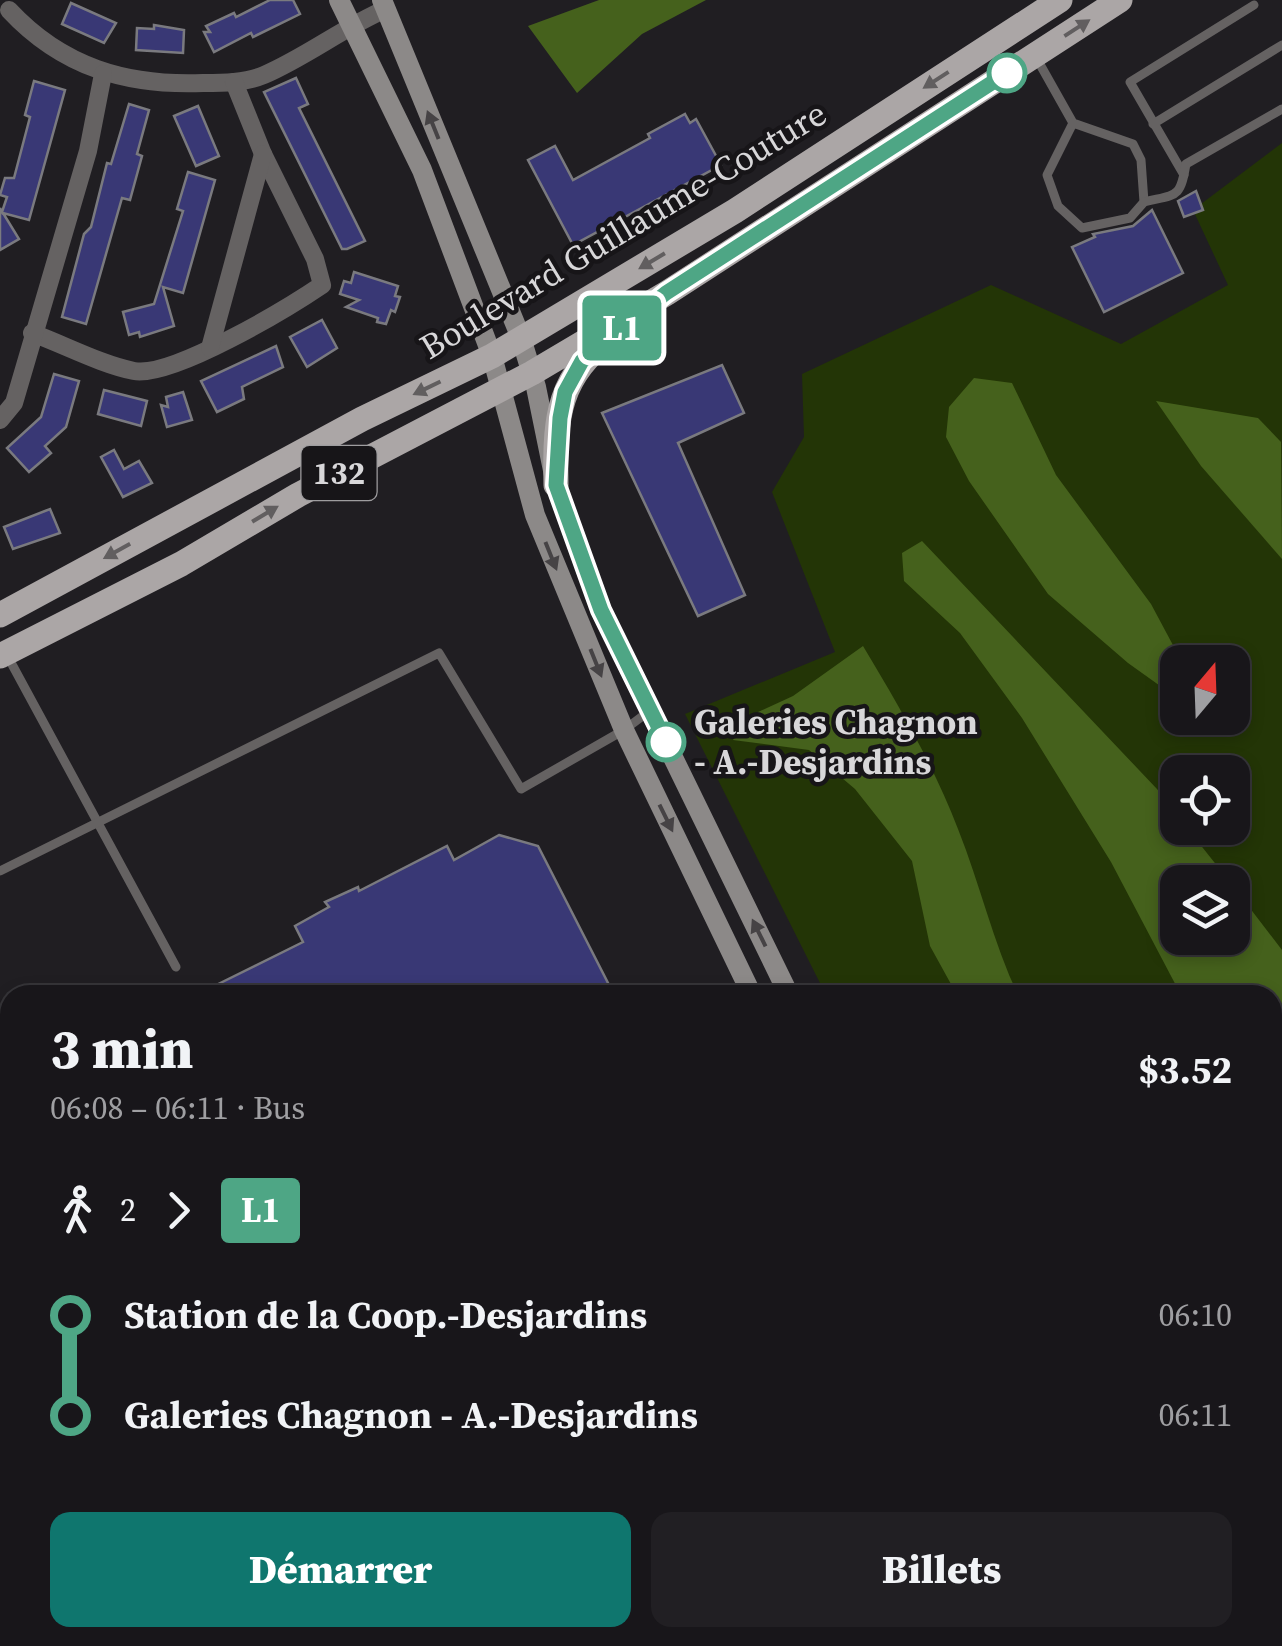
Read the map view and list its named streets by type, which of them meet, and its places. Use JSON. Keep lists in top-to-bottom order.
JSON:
{
  "streets": {
    "main road": ["Boulevard Guillaume-Couture", "132"]
  },
  "places": ["Galeries Chagnon - A.-Desjardins"],
  "lines": ["bus line L1"],
  "north": "top",
  "page": {
    "on_map": "L1",
    "heading": ["3 min", "06:08 – 06:11 · Bus", "$3.52"],
    "legs": ["2", "L1"],
    "list": [
      {
        "name": "Station de la Coop.-Desjardins",
        "value": "06:10"
      },
      {
        "name": "Galeries Chagnon - A.-Desjardins",
        "value": "06:11"
      }
    ],
    "buttons": ["Démarrer", "Billets"]
  }
}
